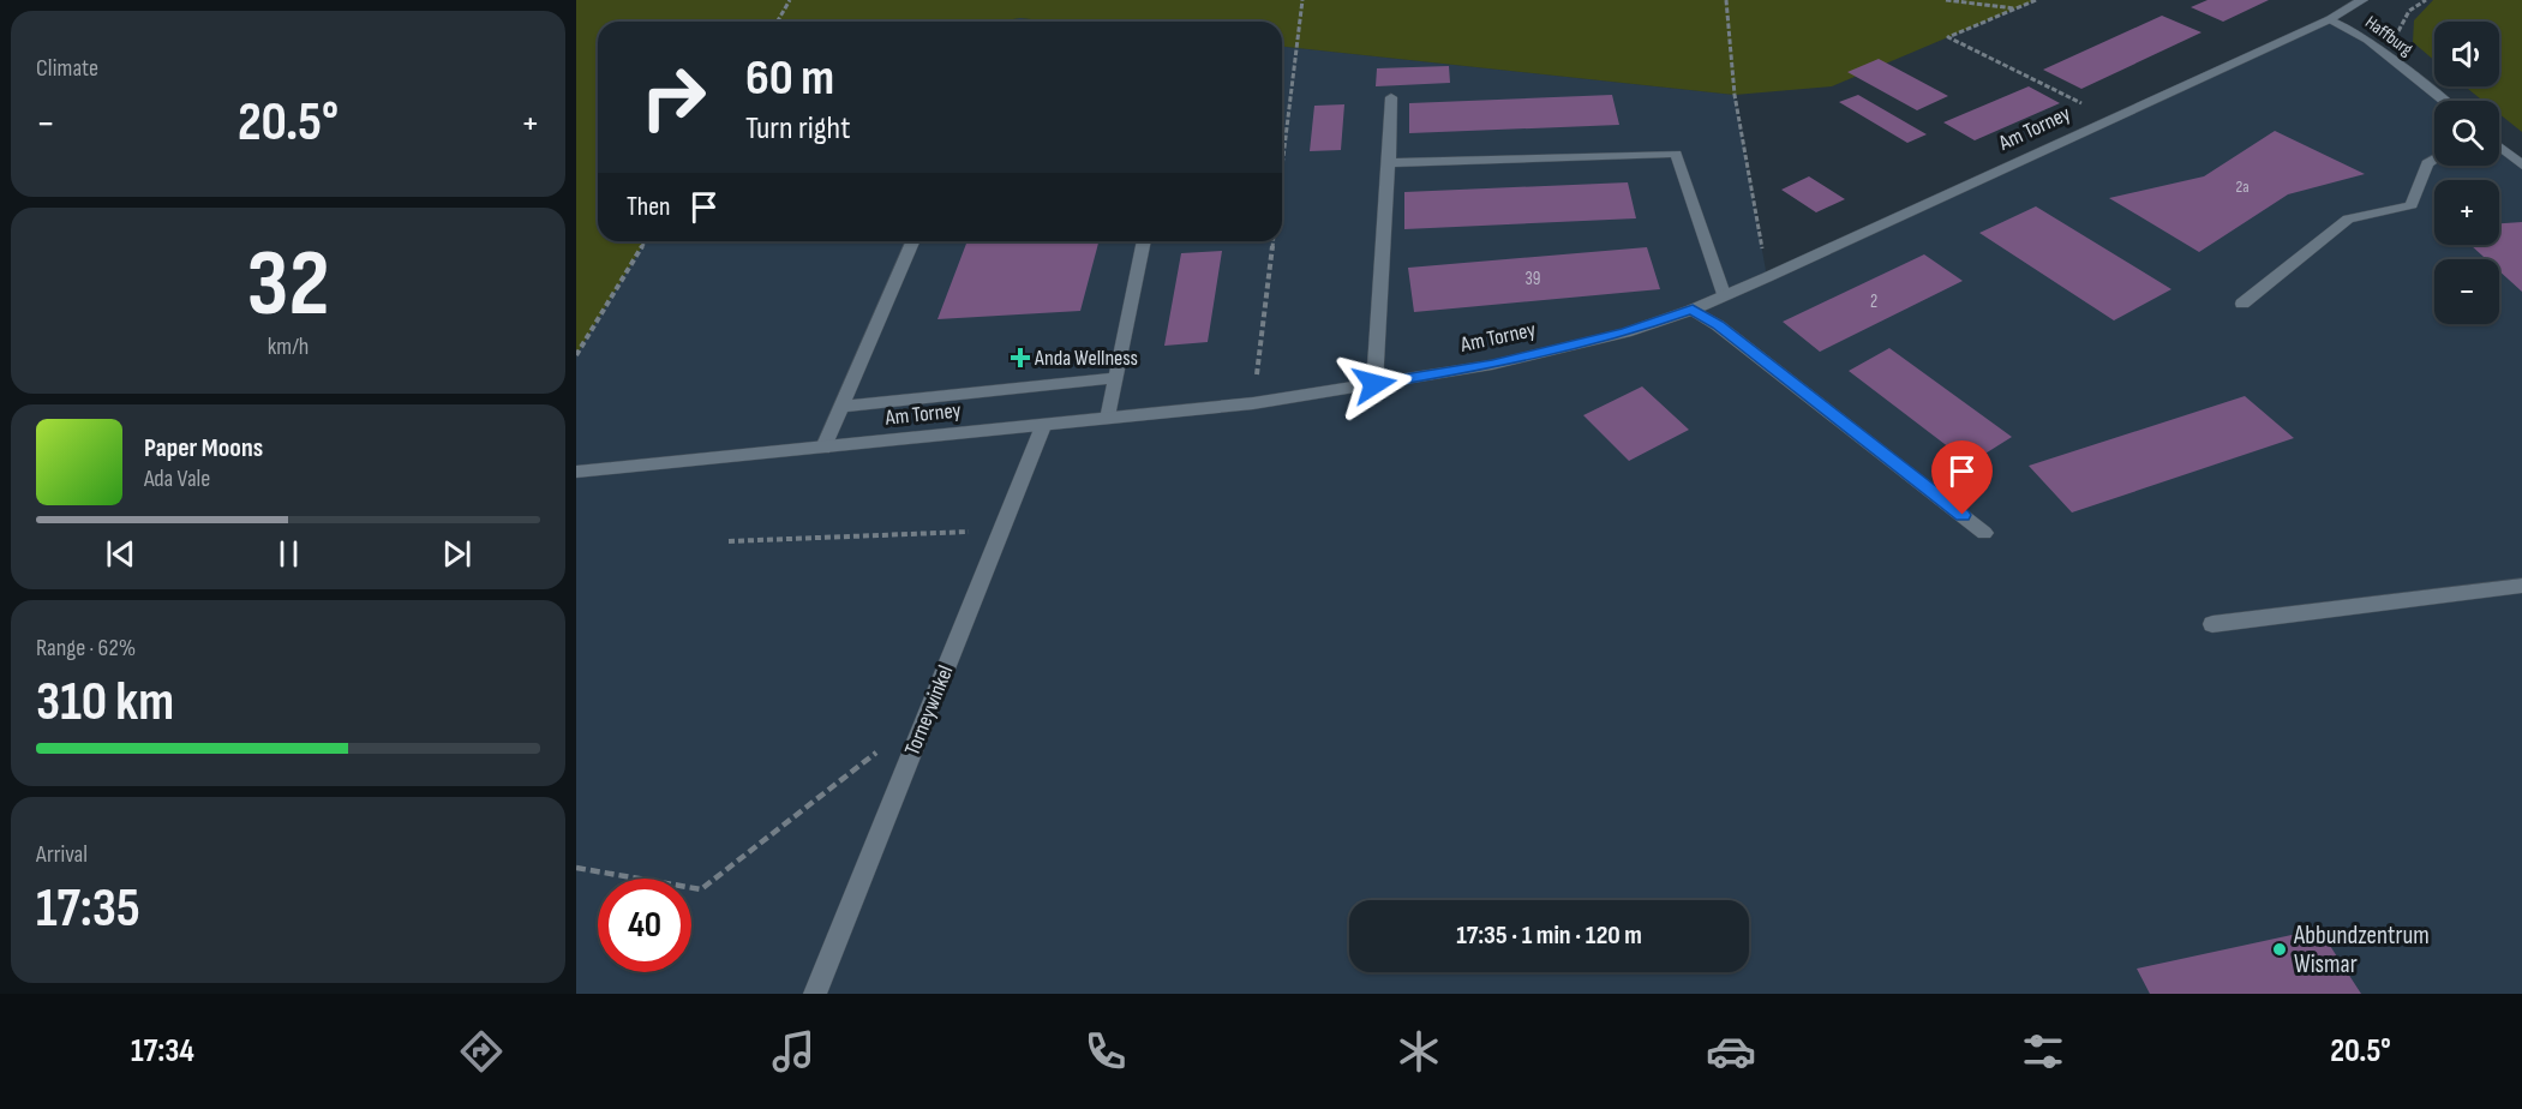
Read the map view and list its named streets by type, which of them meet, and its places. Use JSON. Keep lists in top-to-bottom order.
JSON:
{
  "streets": {
    "street": ["Haffburg", "Am Torney", "Torneywinkel"]
  },
  "crossings": [
    ["Haffburg", "Am Torney"],
    ["Am Torney", "Torneywinkel"]
  ],
  "places": {
    "health": ["Anda Wellness"],
    "other": ["Abbundzentrum Wismar"]
  },
  "house_numbers": ["2a", "39", "2"],
  "page": {
    "tile": [
      "Climate",
      ["32", "km/h"],
      ["Range · 62%", "310 km"],
      ["Arrival", "17:35"]
    ],
    "map_buttons": ["+", "−"],
    "turn": ["60 m", "Turn right"],
    "heat": ["−", "20.5°", "+"],
    "then": "Then",
    "song": ["Paper Moons", "Ada Vale"],
    "limit": "40",
    "trip": "17:35 · 1 min · 120 m",
    "tabs": ["17:34", "20.5°"]
  }
}
